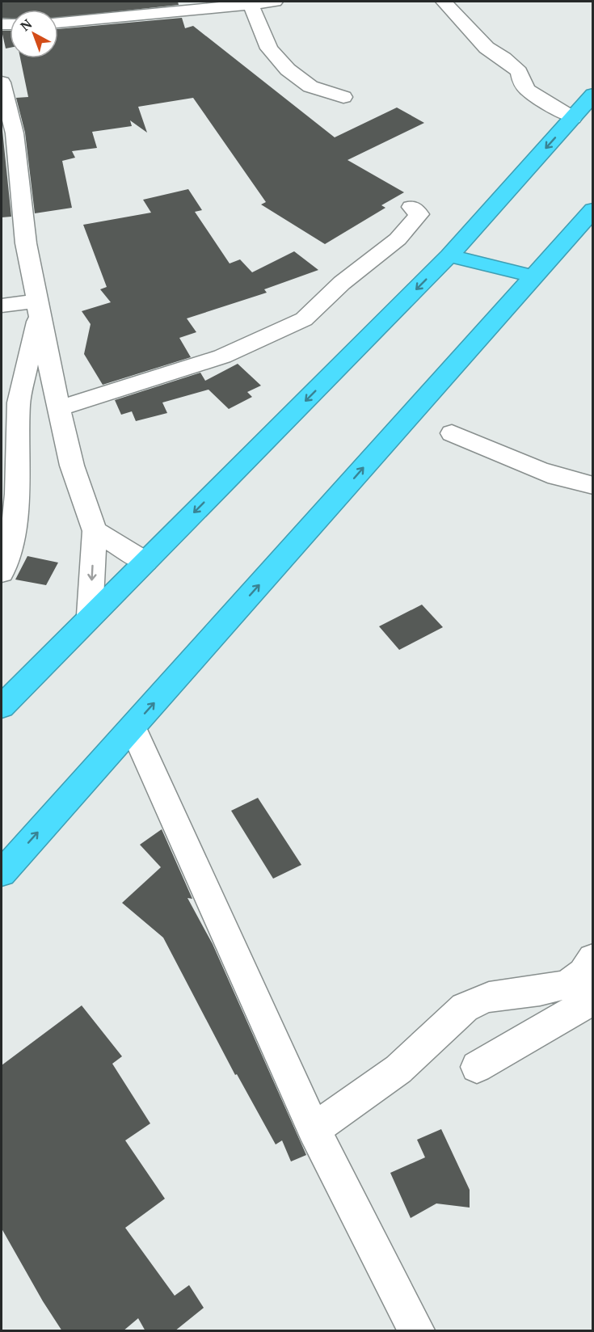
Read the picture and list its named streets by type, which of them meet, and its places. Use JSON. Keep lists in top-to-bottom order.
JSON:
{
  "north": "top left"
}
